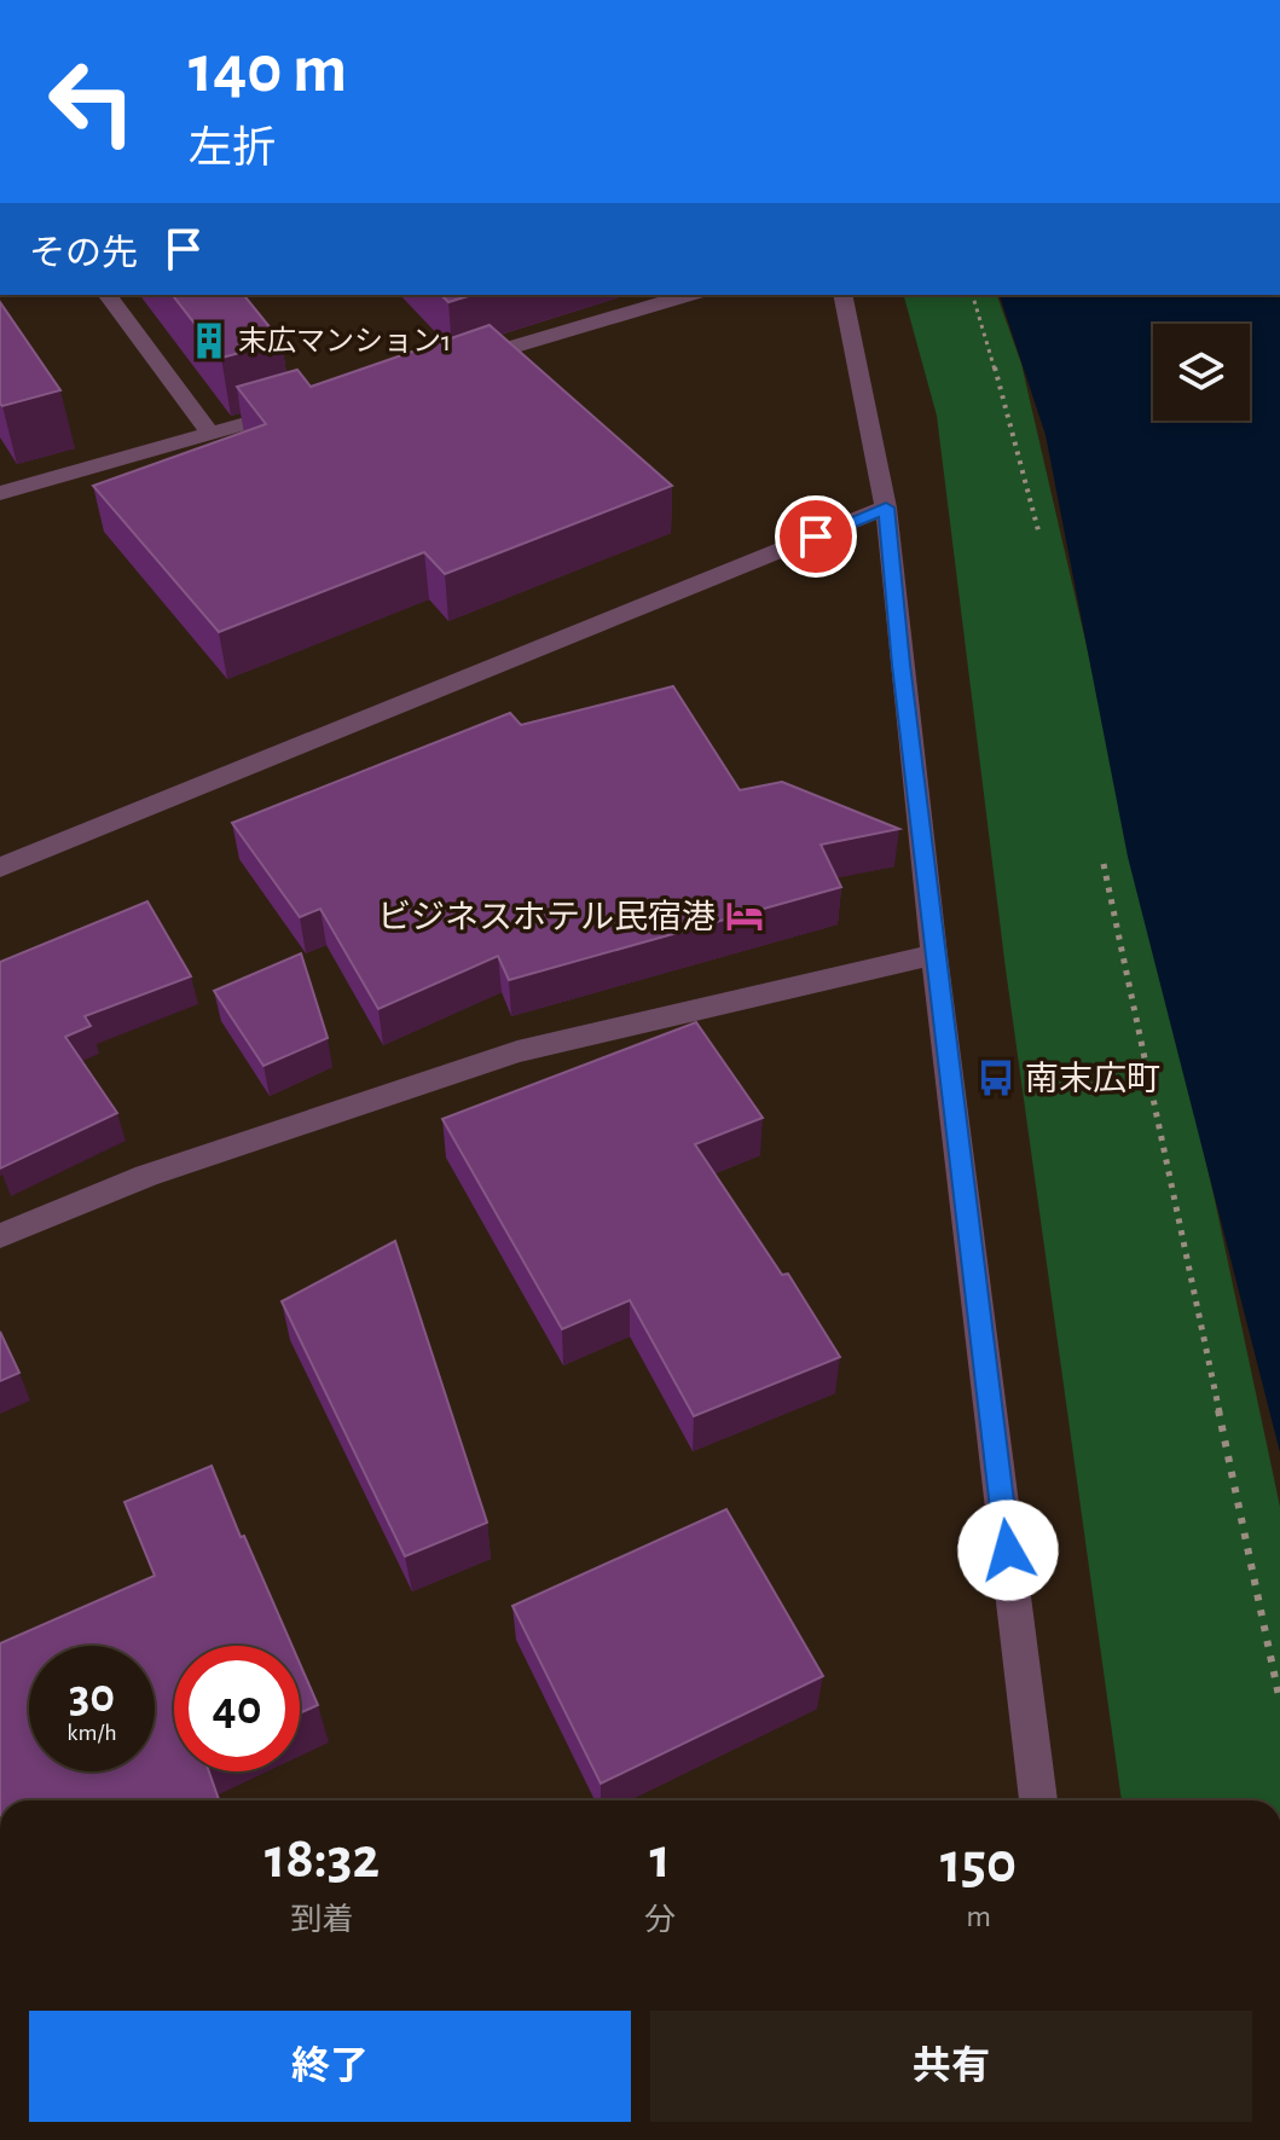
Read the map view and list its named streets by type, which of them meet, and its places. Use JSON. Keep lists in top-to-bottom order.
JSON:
{
  "places": {
    "building": ["末広マンション1"],
    "hotel": ["ビジネスホテル民宿港"],
    "bus stop": ["南末広町"]
  },
  "page": {
    "turn": ["140 m", "左折"],
    "then": "その先",
    "speed": "30 km/h",
    "limit": "40",
    "eta": [
      "18:32",
      "到着",
      "1",
      "分",
      "150",
      "m"
    ],
    "buttons": ["終了", "共有"]
  }
}
